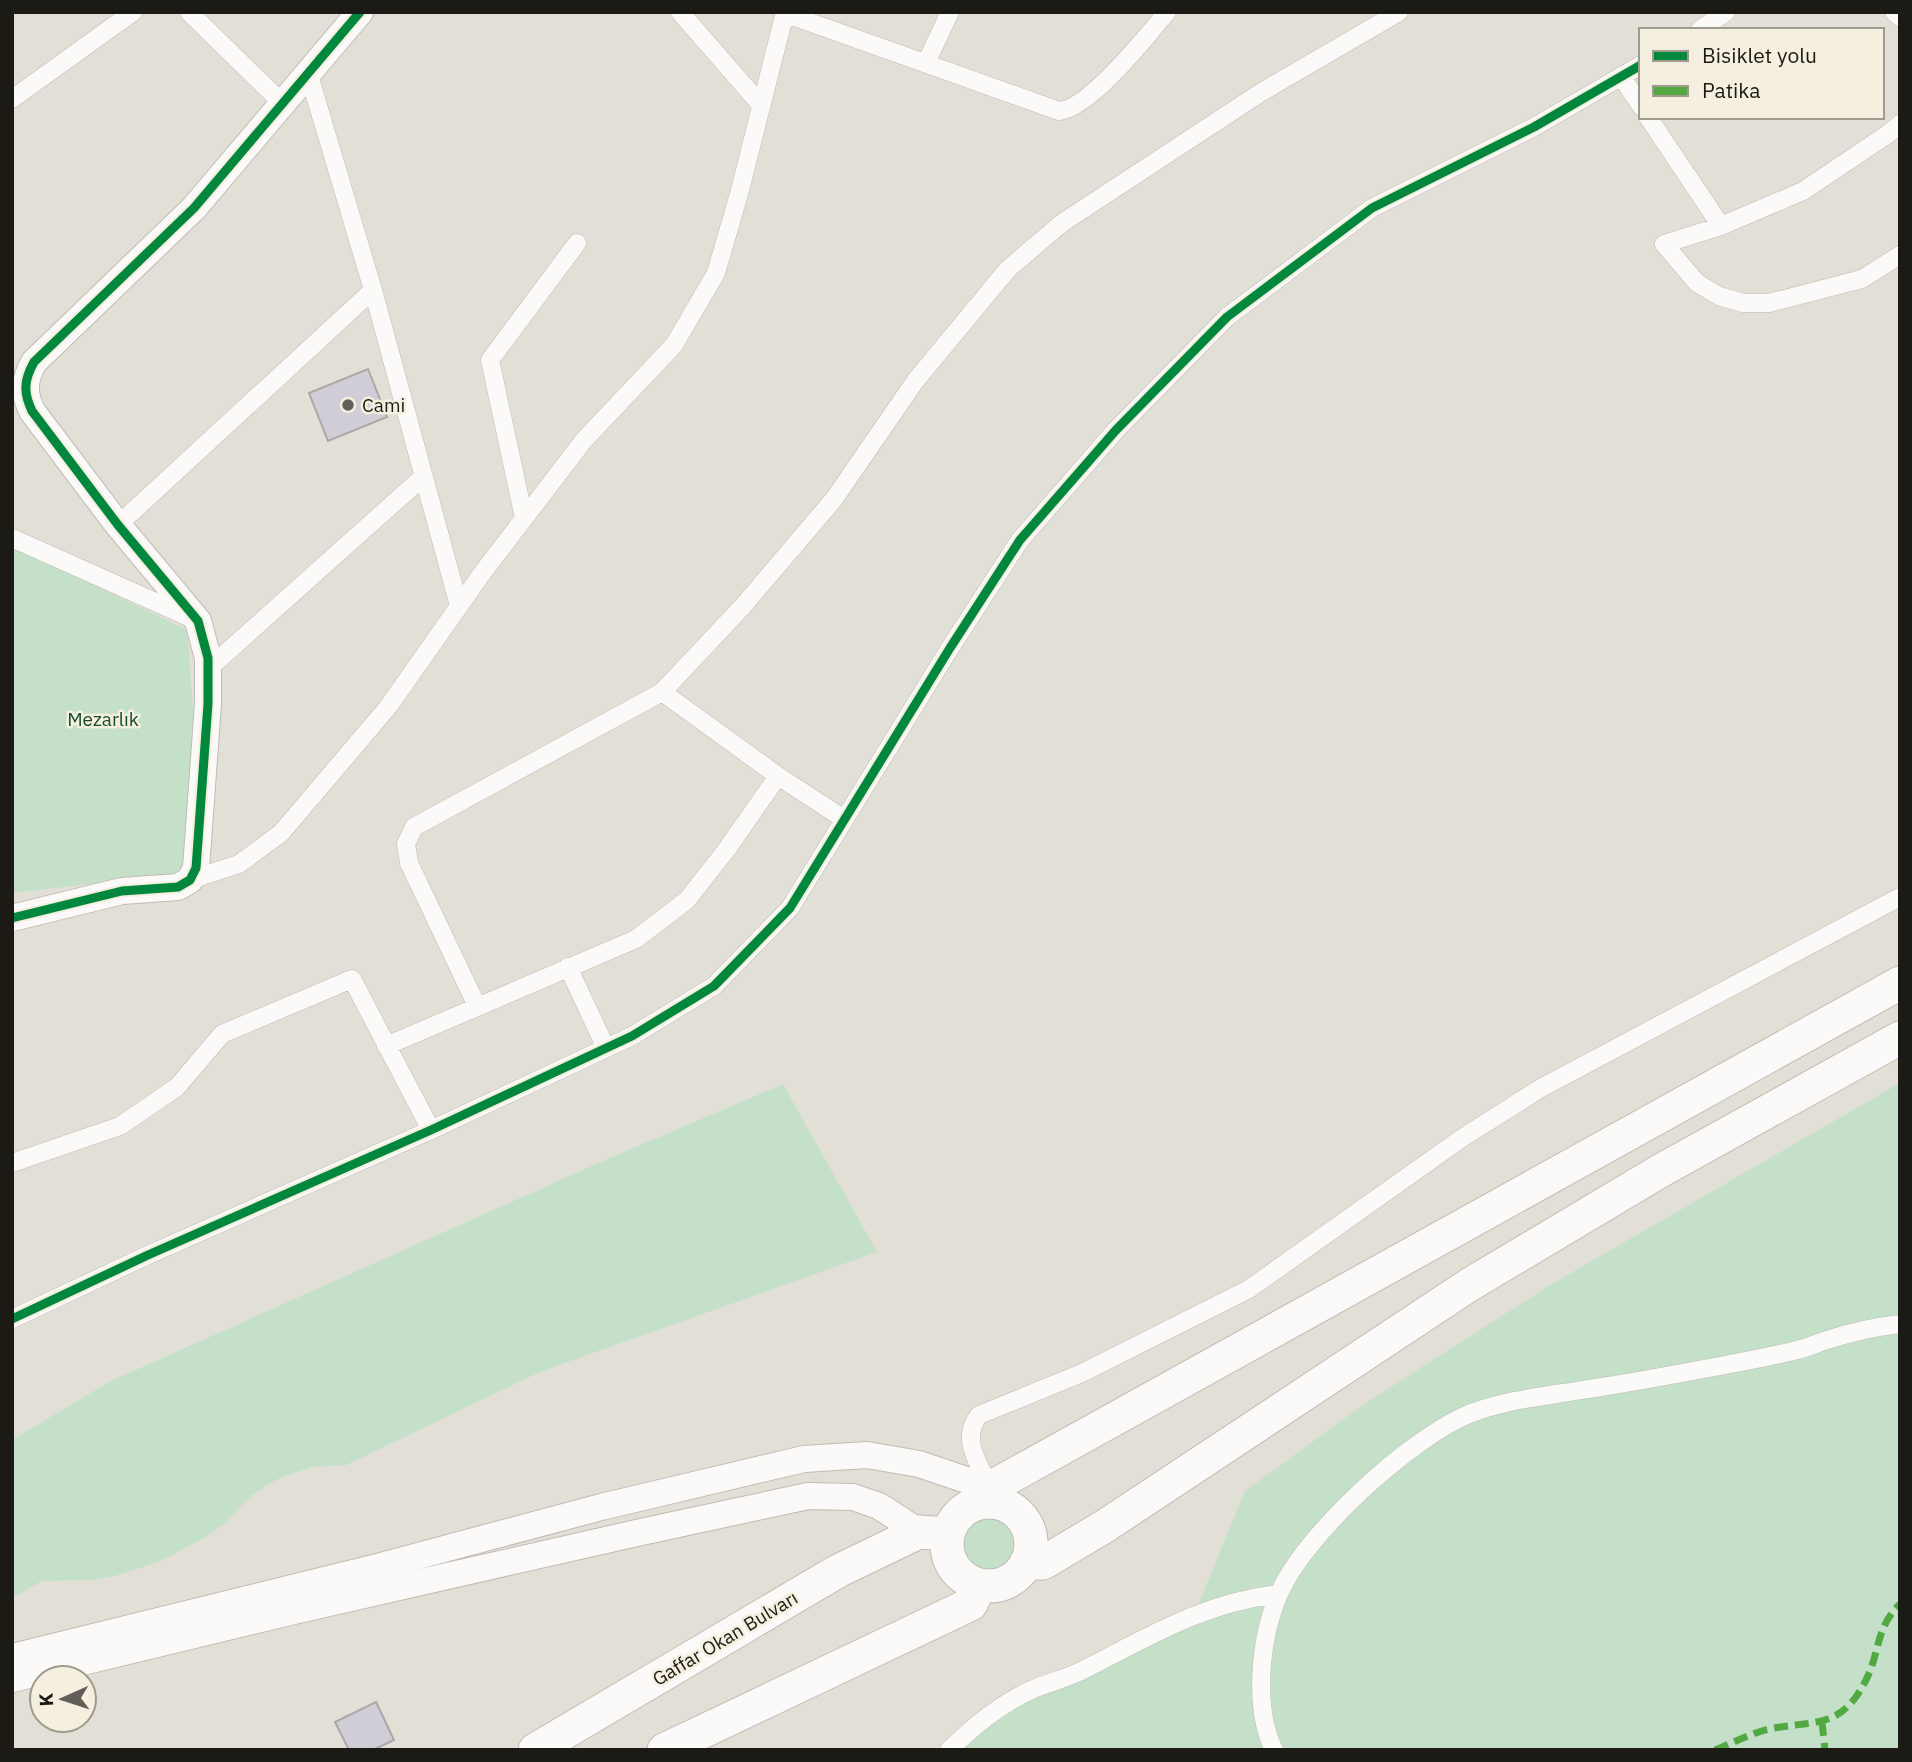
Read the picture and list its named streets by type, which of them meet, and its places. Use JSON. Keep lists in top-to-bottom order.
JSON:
{
  "streets": {
    "highway": ["Gaffar Okan Bulvarı"]
  },
  "parks": ["Mezarlık"],
  "places": ["Cami"],
  "legend": ["Bisiklet yolu", "Patika"],
  "north": "left"
}
